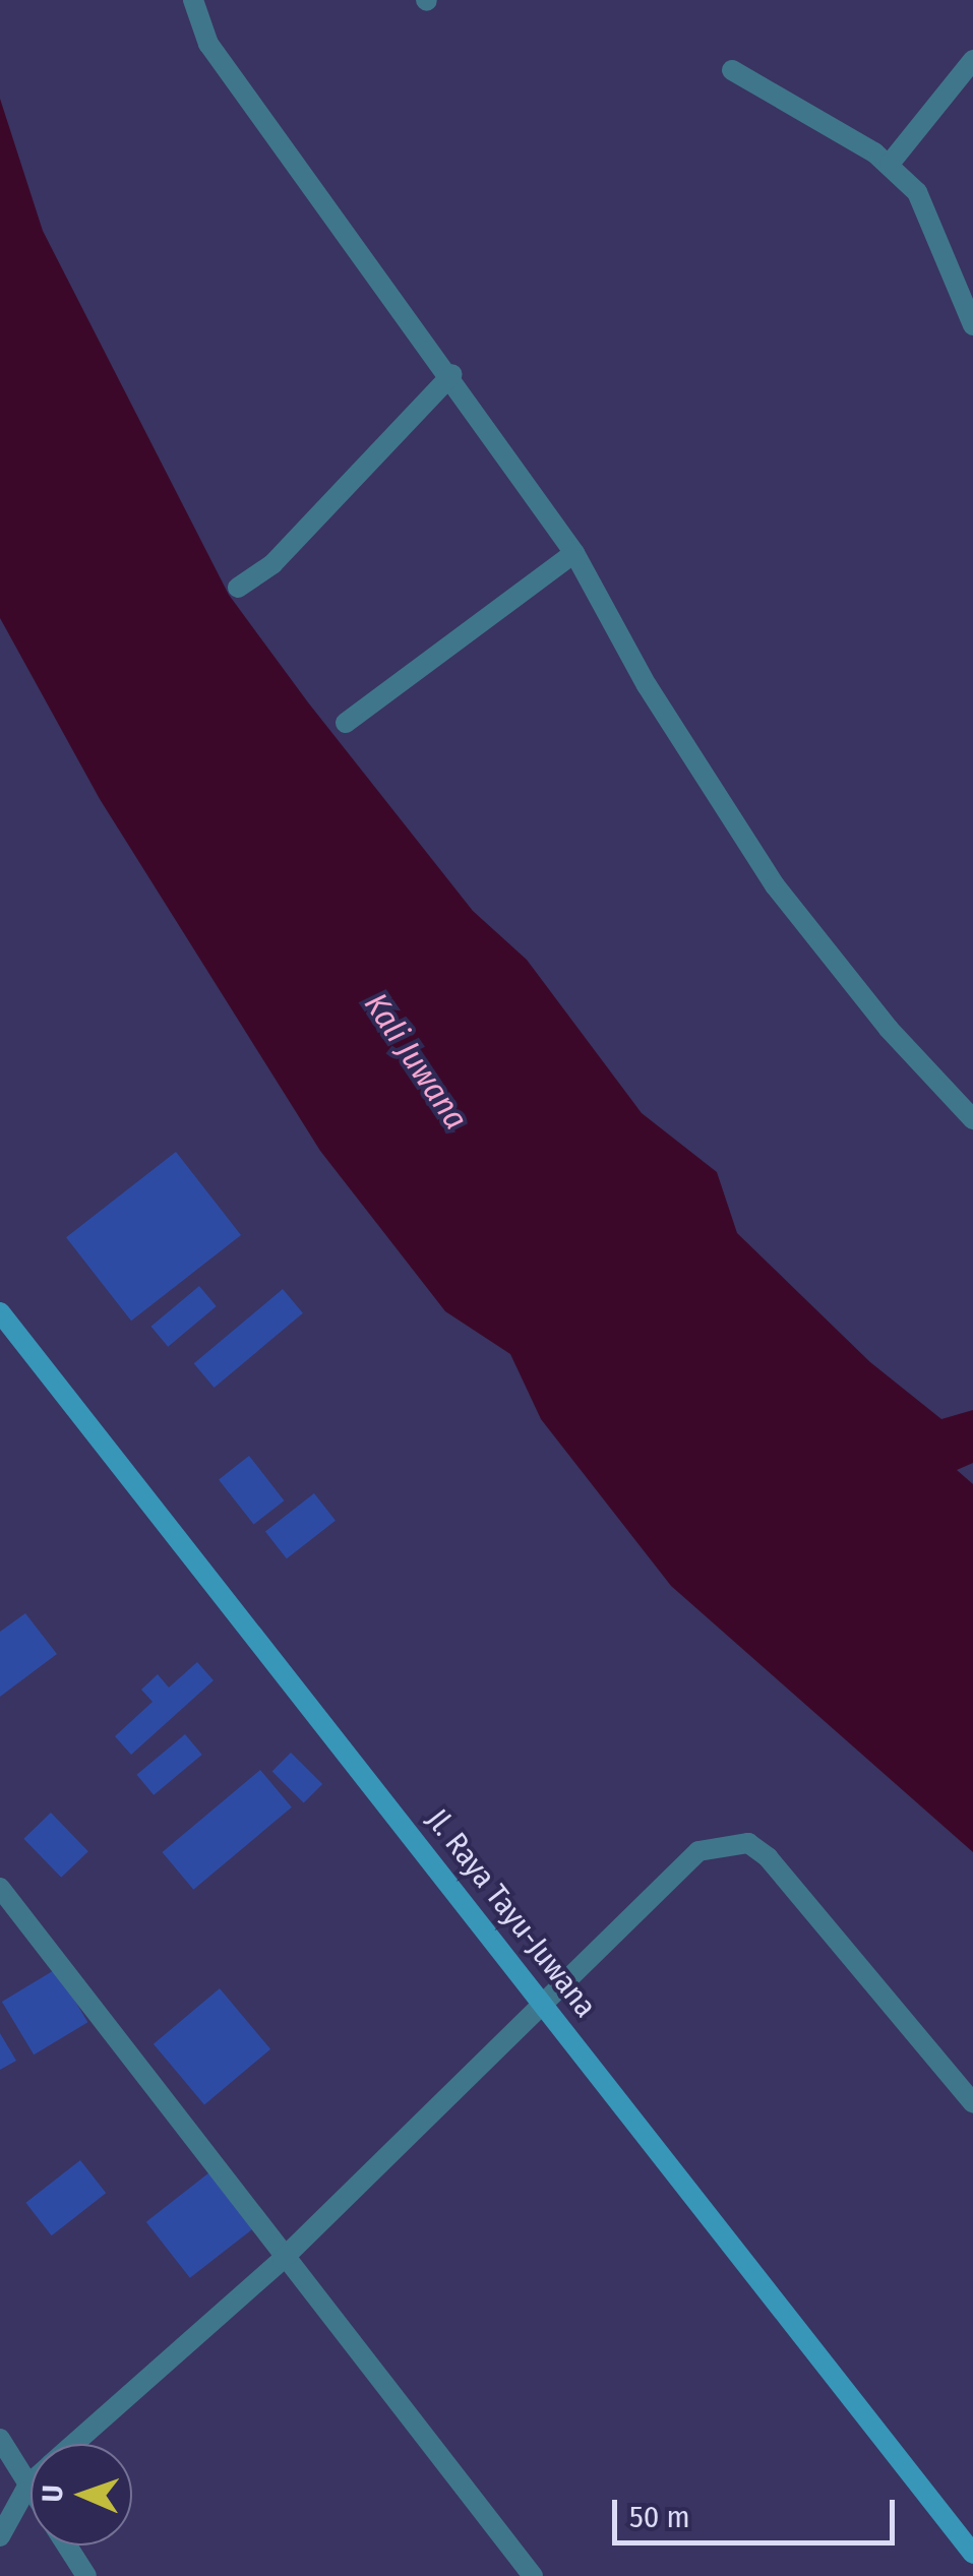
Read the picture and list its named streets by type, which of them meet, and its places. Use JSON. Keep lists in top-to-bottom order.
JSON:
{
  "streets": {
    "main road": ["Jl. Raya Tayu-Juwana"]
  },
  "water": ["Kali Juwana"],
  "scale_bar": "50 m",
  "north": "left"
}
